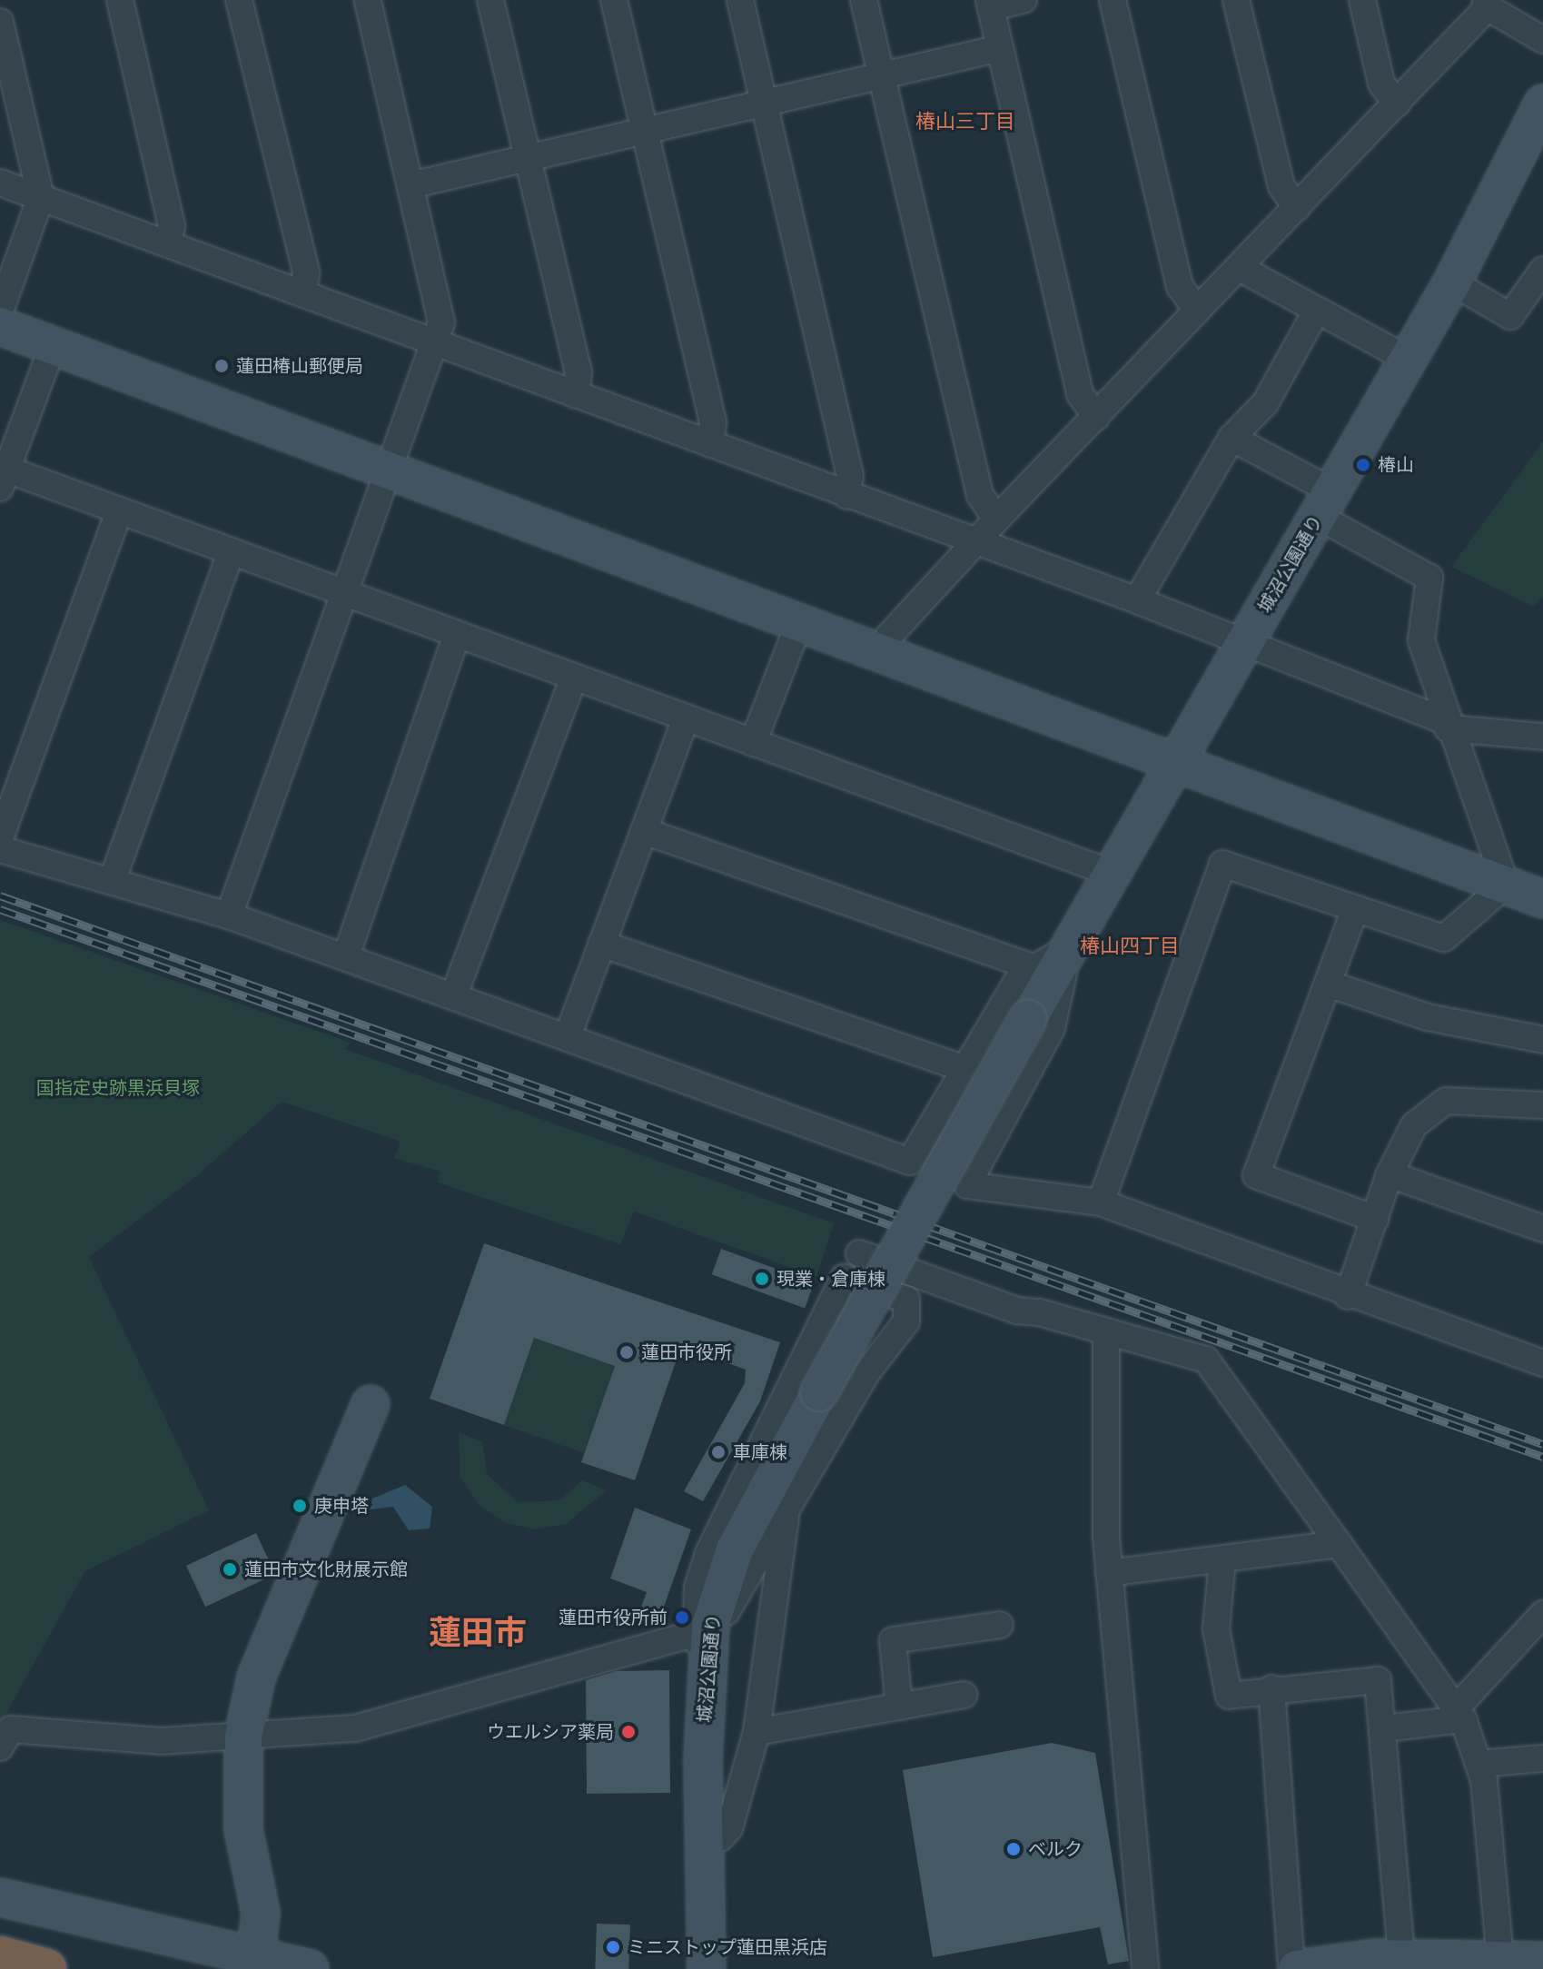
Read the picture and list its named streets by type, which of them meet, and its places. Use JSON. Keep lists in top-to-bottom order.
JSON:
{
  "streets": {
    "street": ["城沼公園通り"]
  },
  "districts": ["椿山三丁目", "椿山四丁目", "蓮田市"],
  "parks": ["国指定史跡黒浜貝塚"],
  "places": [
    "蓮田椿山郵便局",
    "椿山",
    "現業・倉庫棟",
    "蓮田市役所",
    "車庫棟",
    "庚申塔",
    "蓮田市文化財展示館",
    "蓮田市役所前",
    "ウエルシア薬局",
    "ベルク",
    "ミニストップ蓮田黒浜店"
  ]
}
